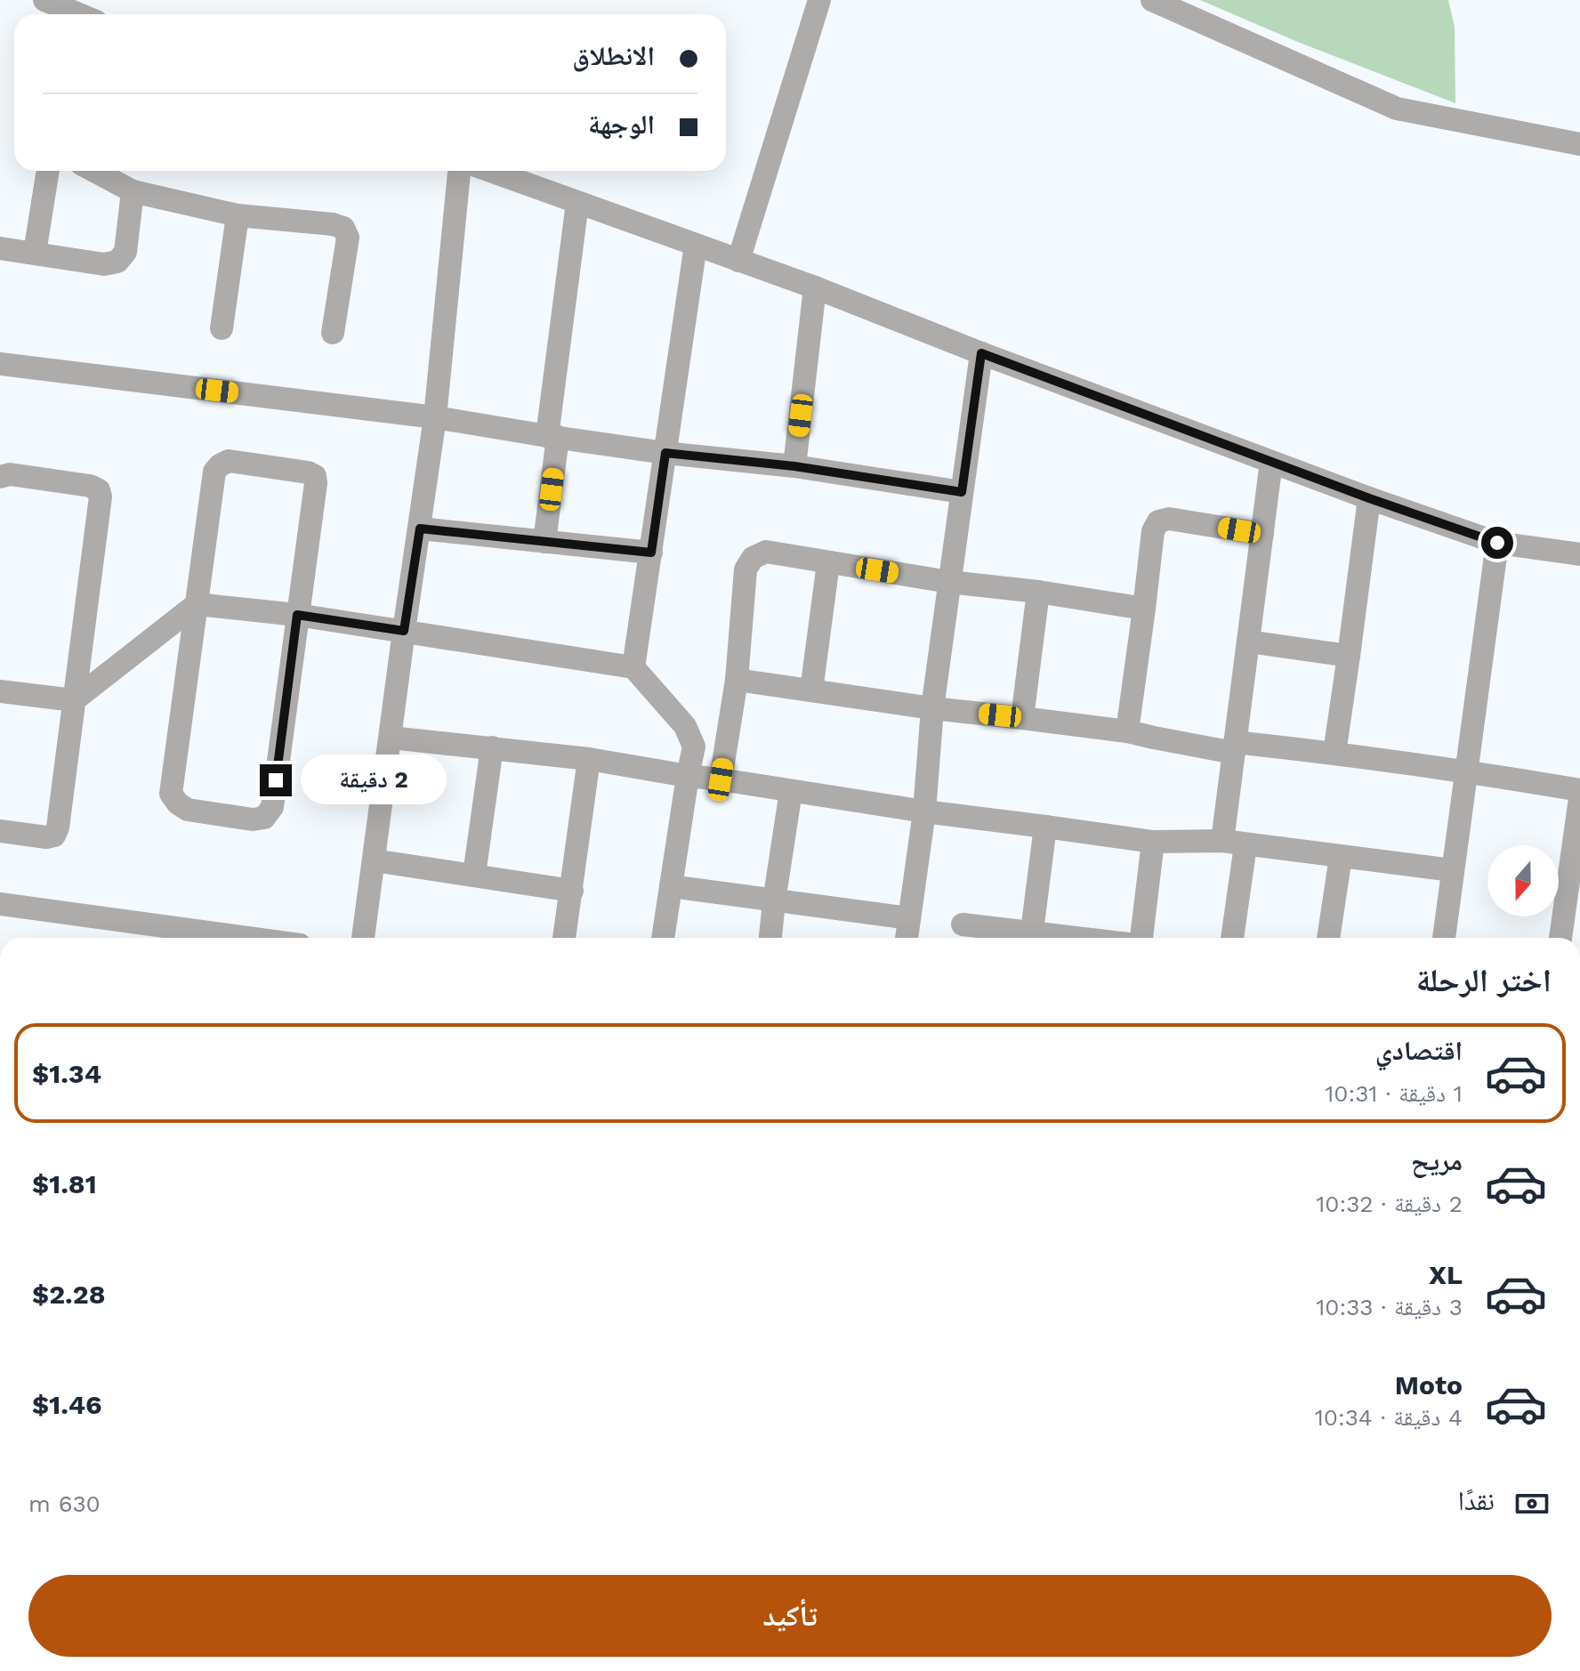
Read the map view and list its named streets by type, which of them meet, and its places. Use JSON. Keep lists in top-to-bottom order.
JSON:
{
  "north": "bottom",
  "page": {
    "banner": ["الانطلاق", "الوجهة"],
    "bubble": "2 دقيقة",
    "heading": "اختر الرحلة",
    "list": [
      {
        "name": "اقتصادي",
        "note": "1 دقيقة · 10:31",
        "value": "$1.34"
      },
      {
        "name": "مريح",
        "note": "2 دقيقة · 10:32",
        "value": "$1.81"
      },
      {
        "name": "XL",
        "note": "3 دقيقة · 10:33",
        "value": "$2.28"
      },
      {
        "name": "Moto",
        "note": "4 دقيقة · 10:34",
        "value": "$1.46"
      }
    ],
    "pay": ["نقدًا", "630 m"],
    "buttons": "تأكيد"
  }
}
